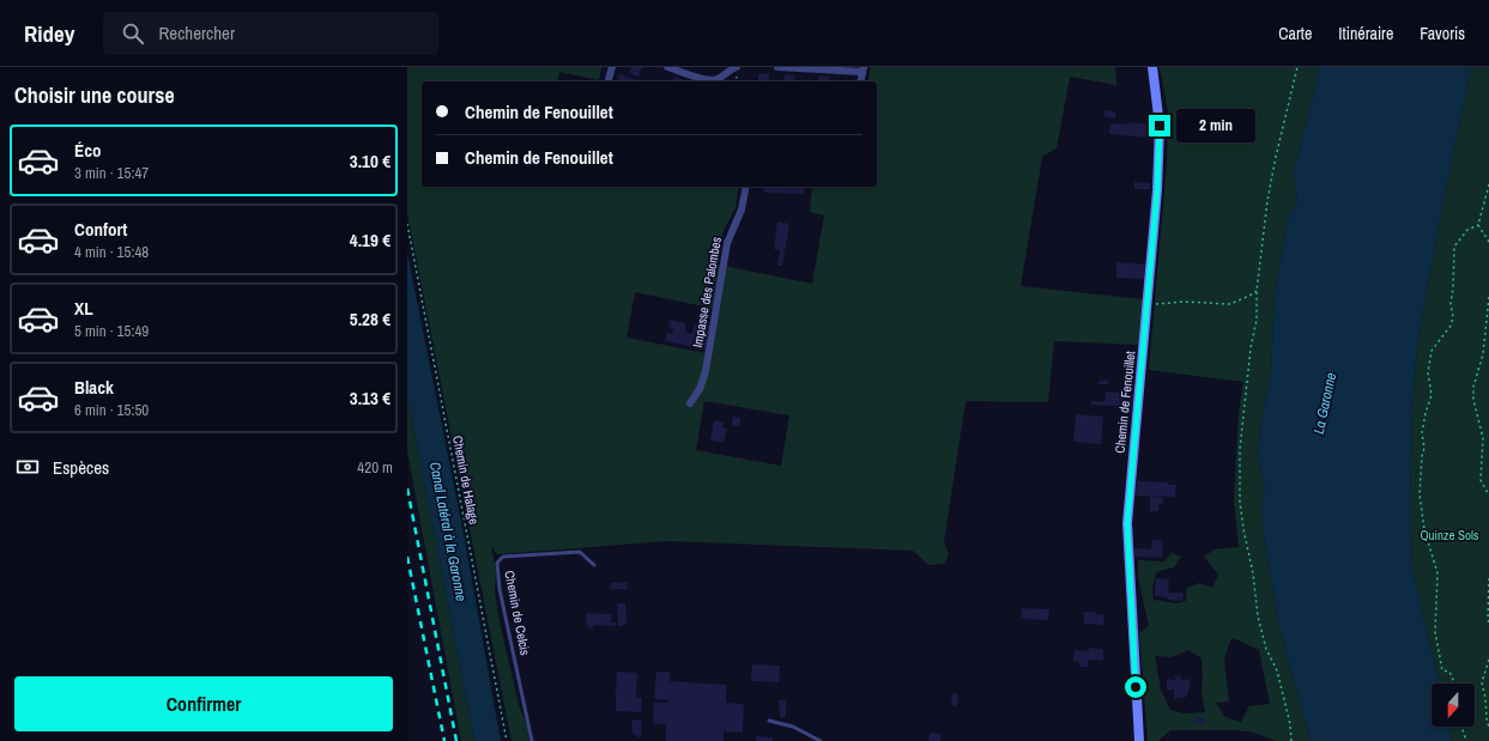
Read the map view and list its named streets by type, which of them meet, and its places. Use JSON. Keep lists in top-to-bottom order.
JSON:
{
  "streets": {
    "street": ["Impasse des Palombes", "Chemin de Fenouillet"],
    "lane": ["Chemin de Celcis"],
    "path": ["Chemin de Halage"]
  },
  "water": ["La Garonne", "Canal Latéral à la Garonne"],
  "parks": ["Quinze Sols"],
  "north": "bottom",
  "page": {
    "header": "Ridey",
    "search": "Rechercher",
    "nav": ["Carte", "Itinéraire", "Favoris"],
    "heading": "Choisir une course",
    "banner": ["Chemin de Fenouillet", "Chemin de Fenouillet"],
    "bubble": "2 min",
    "list": [
      {
        "name": "Éco",
        "note": "3 min · 15:47",
        "value": "3.10 €"
      },
      {
        "name": "Confort",
        "note": "4 min · 15:48",
        "value": "4.19 €"
      },
      {
        "name": "XL",
        "note": "5 min · 15:49",
        "value": "5.28 €"
      },
      {
        "name": "Black",
        "note": "6 min · 15:50",
        "value": "3.13 €"
      }
    ],
    "pay": ["Espèces", "420 m"],
    "buttons": "Confirmer"
  }
}
